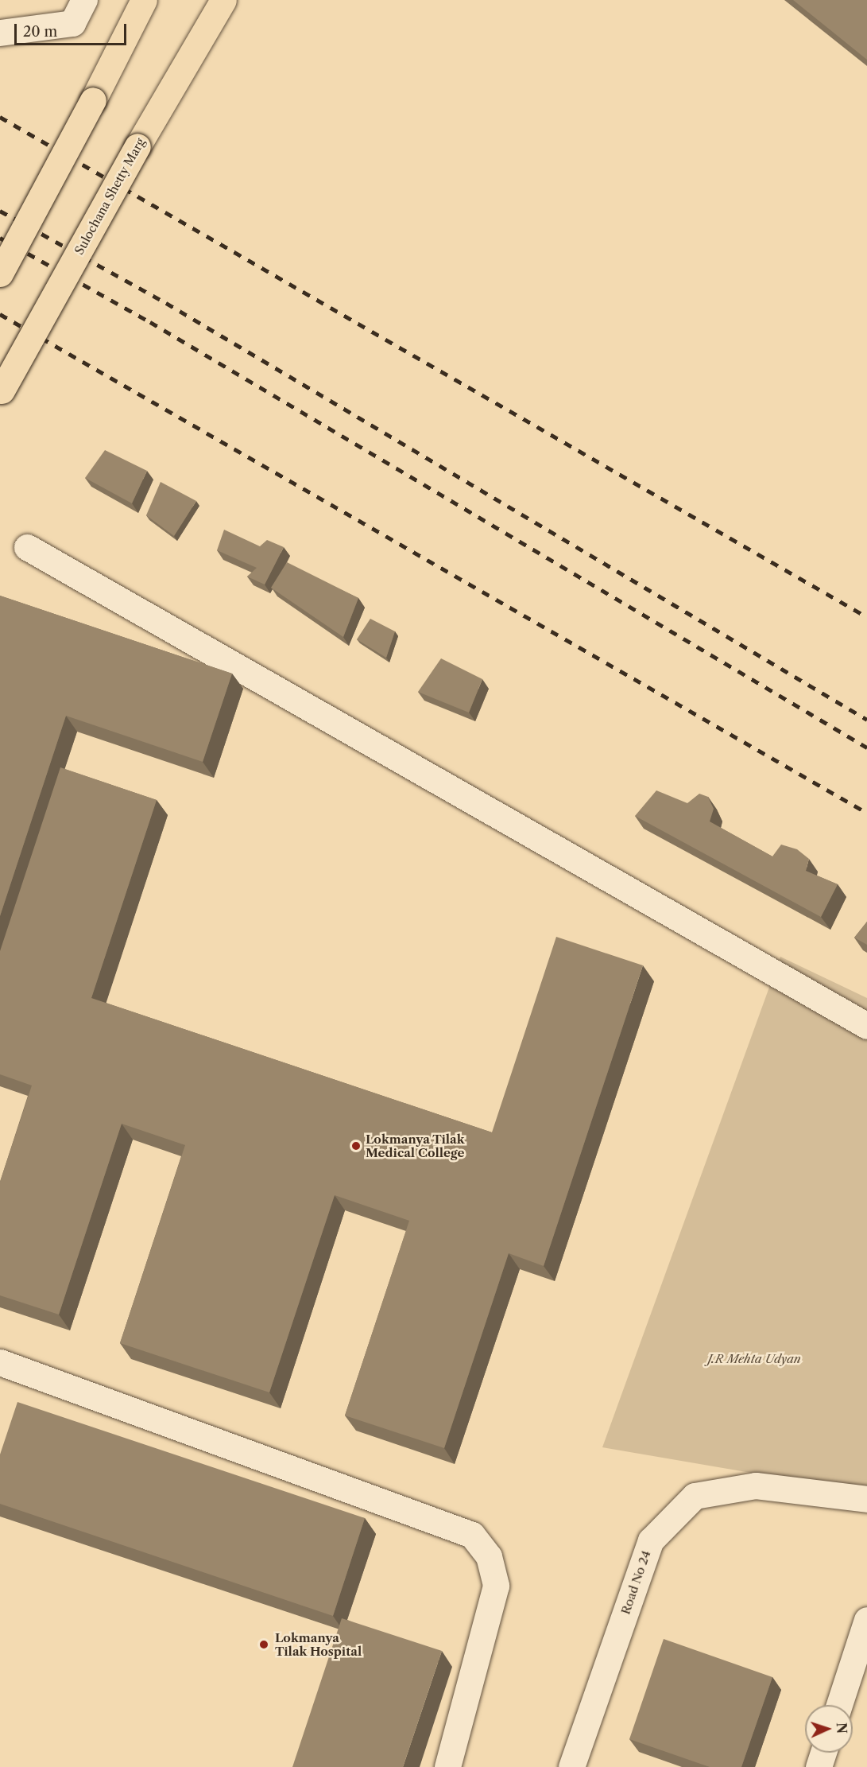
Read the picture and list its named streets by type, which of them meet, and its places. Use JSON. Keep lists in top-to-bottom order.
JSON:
{
  "streets": {
    "main road": ["Sulochana Shetty Marg"],
    "street": ["Road No 24"]
  },
  "parks": ["J.R Mehta Udyan"],
  "places": ["Lokmanya Tilak Medical College", "Lokmanya Tilak Hospital"],
  "scale_bar": "20 m",
  "north": "right"
}
